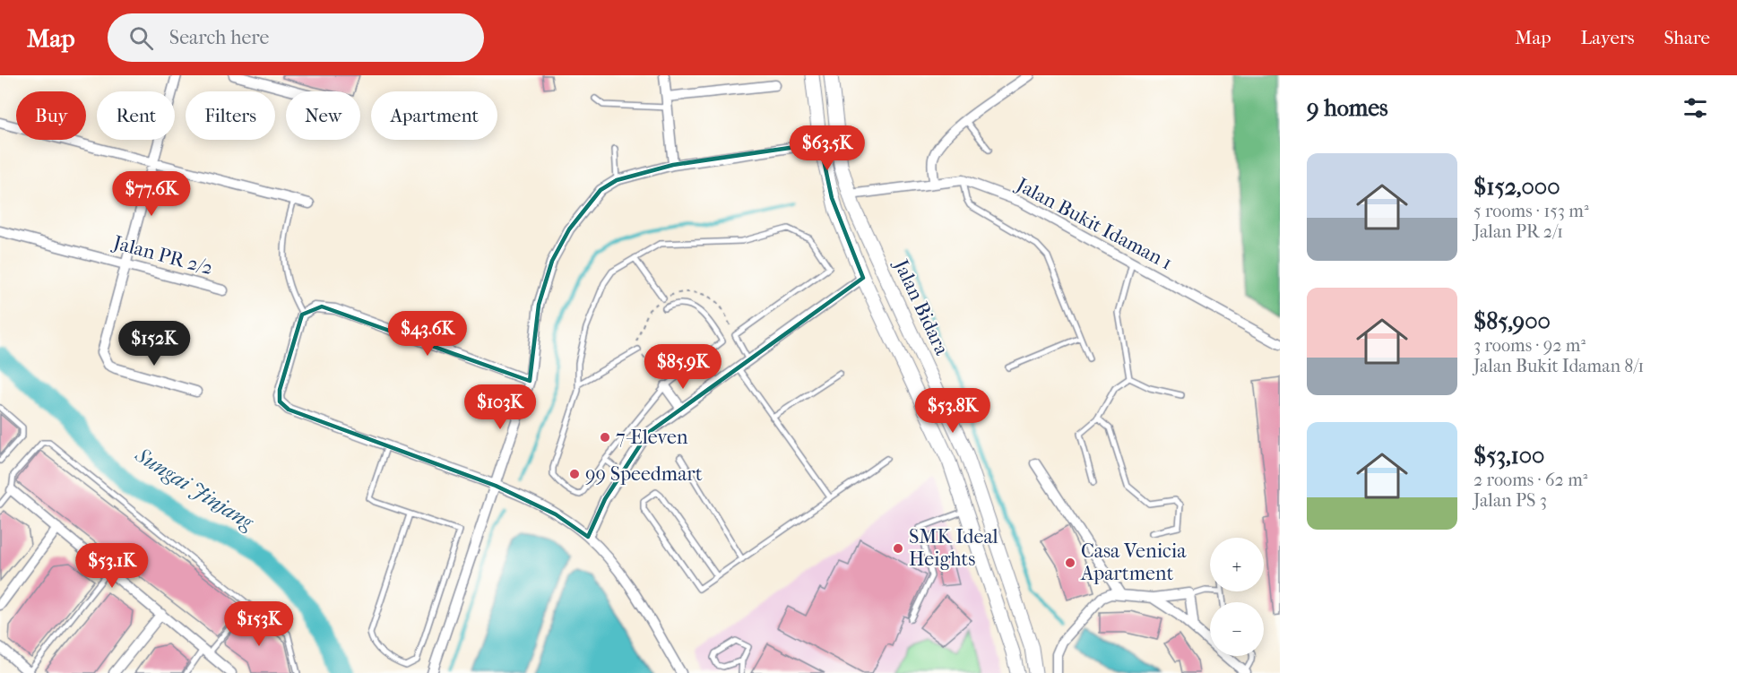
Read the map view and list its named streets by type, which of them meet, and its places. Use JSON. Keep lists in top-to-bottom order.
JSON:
{
  "streets": {
    "main road": ["Jalan Bidara"],
    "street": ["Jalan Bukit Idaman 1", "Jalan PR 2/2"]
  },
  "crossings": [
    ["Jalan Bukit Idaman 1", "Jalan Bidara"]
  ],
  "water": ["Sungai Jinjang"],
  "places": [
    "7-Eleven",
    "99 Speedmart",
    "SMK Ideal Heights",
    "Casa Venicia Apartment"
  ],
  "page": {
    "header": "Map",
    "search": "Search here",
    "nav": ["Map", "Layers", "Share"],
    "heading": "9 homes",
    "chip": [
      "Buy",
      "Rent",
      "Filters",
      "New",
      "Apartment"
    ],
    "price": [
      "$63.5K",
      "$77.6K",
      "$43.6K",
      "$152K",
      "$85.9K",
      "$103K",
      "$53.8K",
      "$53.1K",
      "$153K"
    ],
    "list": [
      {
        "name": "$152,000",
        "note": "5 rooms · 153 m² · Jalan PR 2/1"
      },
      {
        "name": "$85,900",
        "note": "3 rooms · 92 m² · Jalan Bukit Idaman 8/1"
      },
      {
        "name": "$53,100",
        "note": "2 rooms · 62 m² · Jalan PS 3"
      }
    ],
    "map_buttons": ["+", "−"]
  }
}
